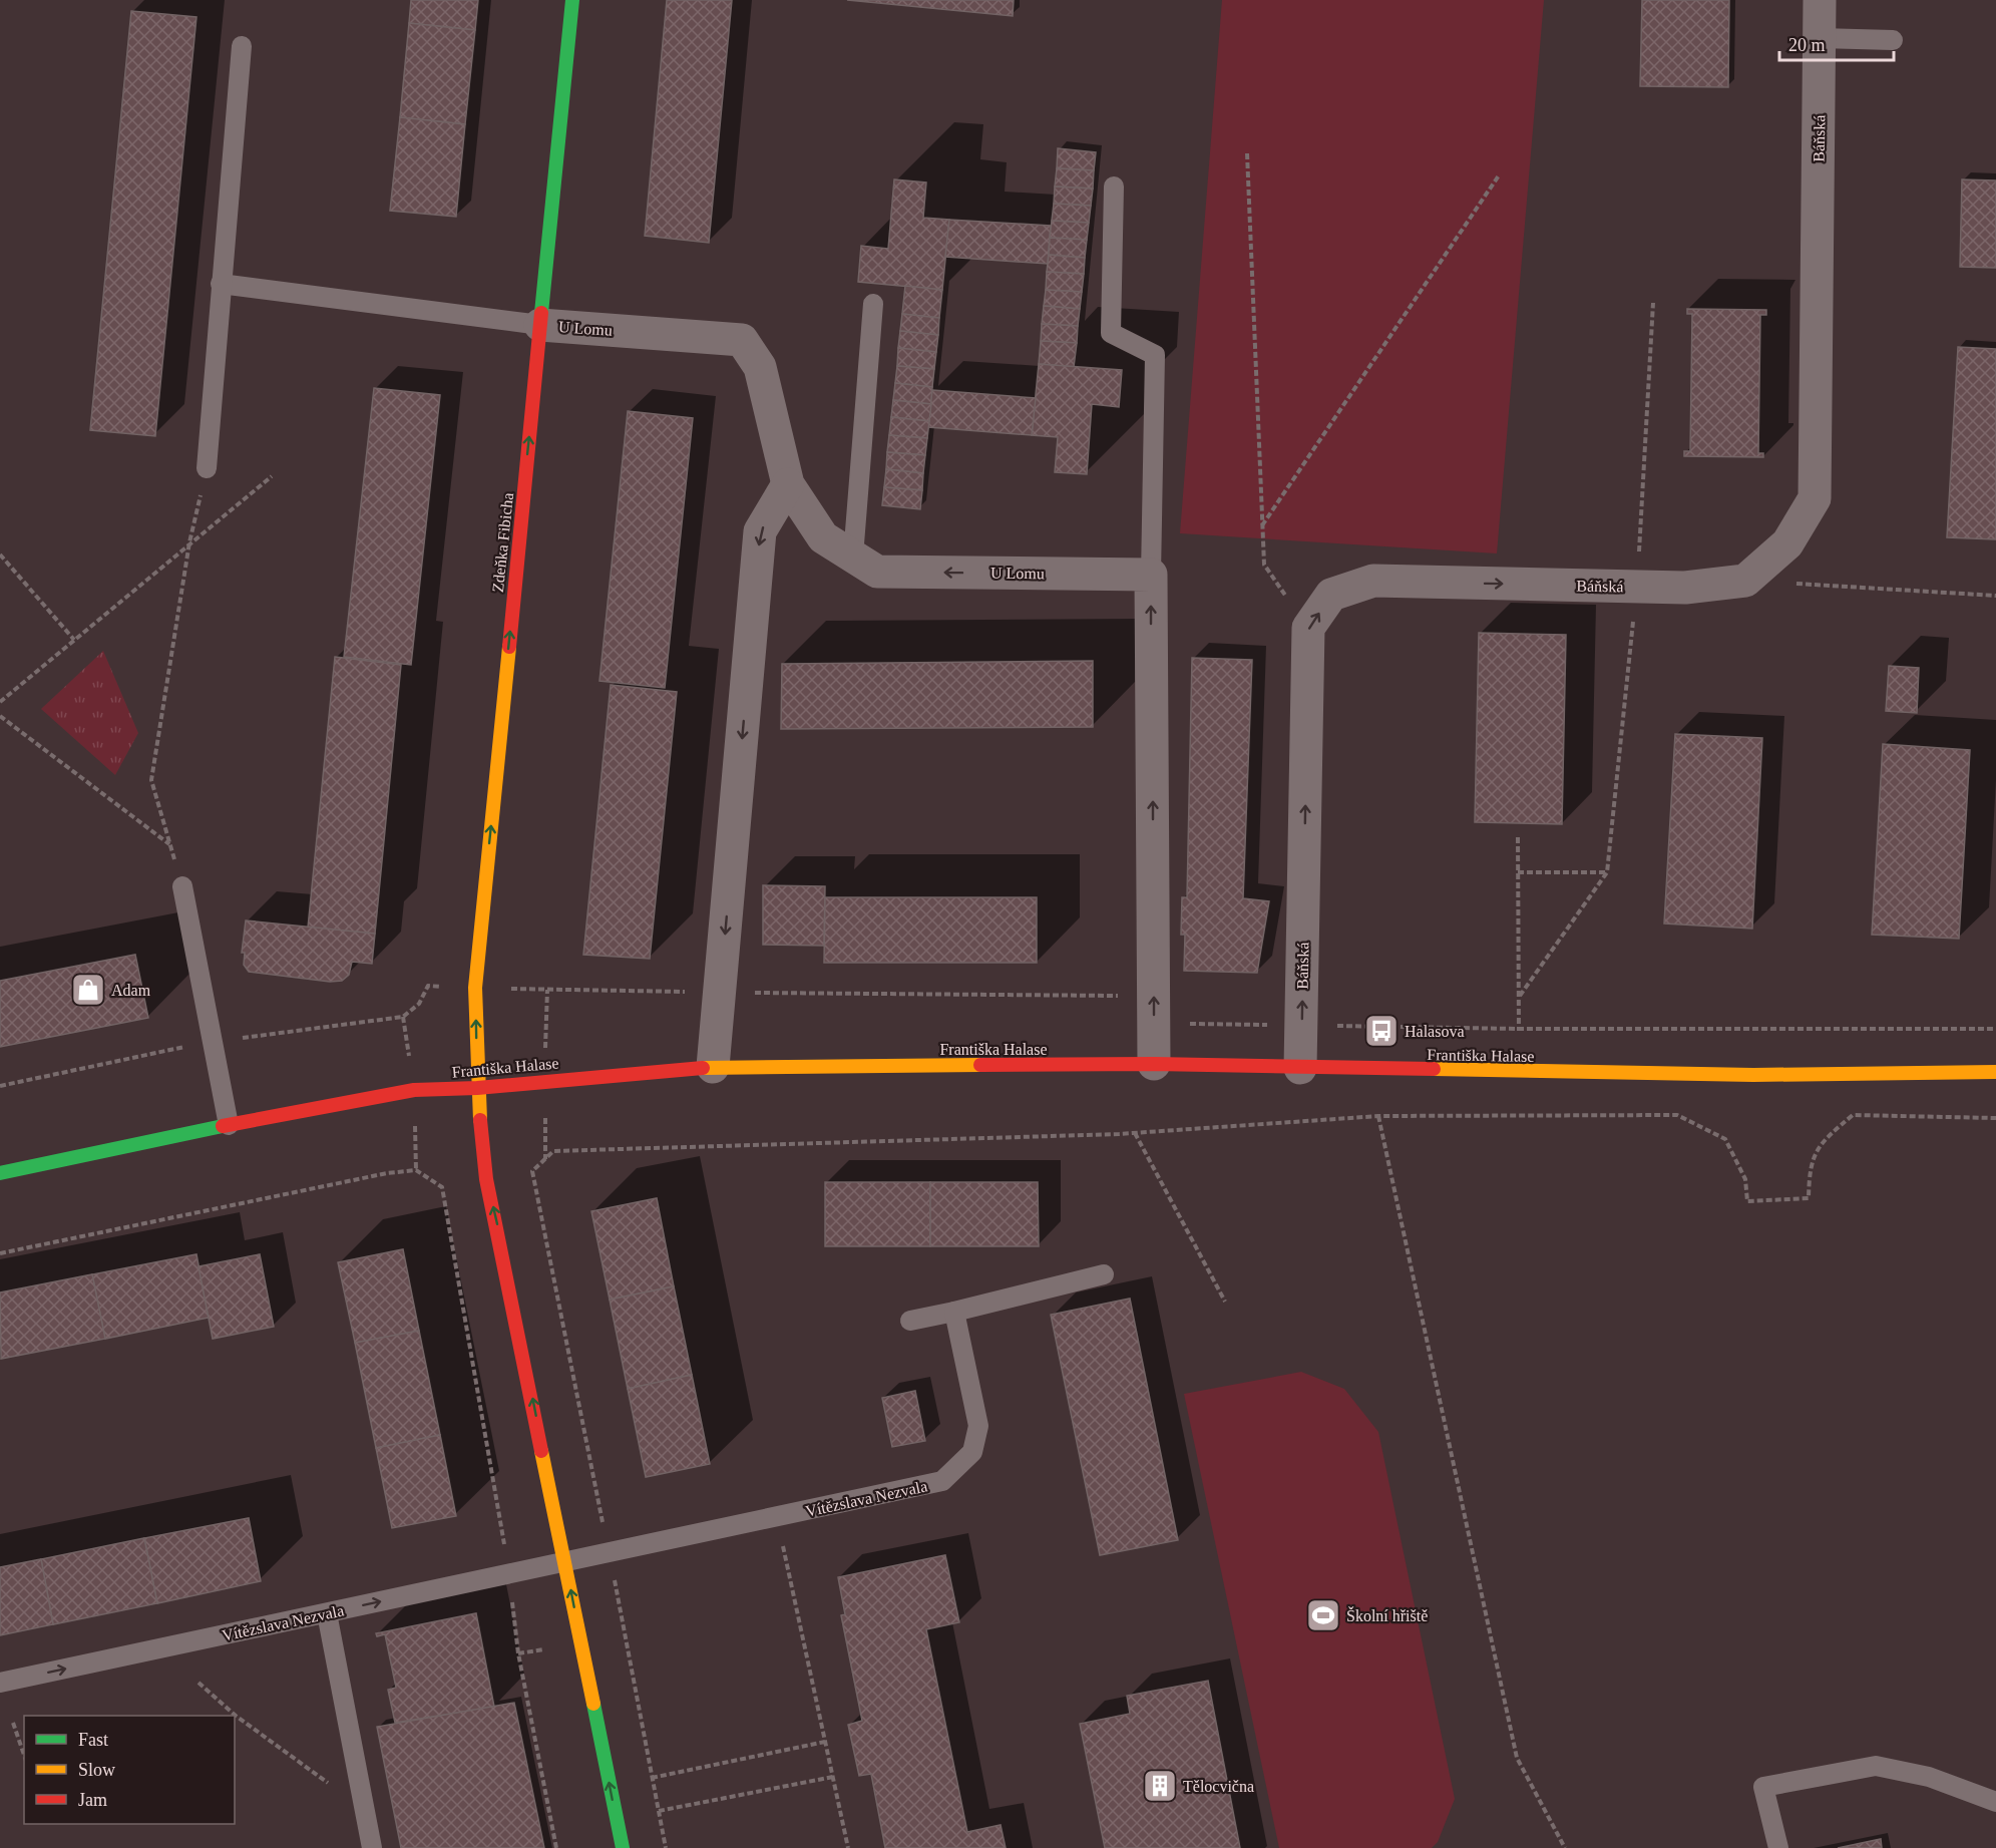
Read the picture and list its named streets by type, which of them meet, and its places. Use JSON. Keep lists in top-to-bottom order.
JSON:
{
  "streets": {
    "street": [
      "Báňská",
      "U Lomu",
      "Zdeňka Fibicha",
      "Františka Halase"
    ],
    "lane": ["Vítězslava Nezvala"]
  },
  "crossings": [
    ["Báňská", "Františka Halase"],
    ["U Lomu", "Zdeňka Fibicha"],
    ["Zdeňka Fibicha", "Františka Halase"]
  ],
  "one_way": ["U Lomu", "Zdeňka Fibicha", "Vítězslava Nezvala"],
  "places": {
    "shop": ["Adam"],
    "bus stop": ["Halasova"],
    "sports": ["Školní hřiště"],
    "building": ["Tělocvična"]
  },
  "legend": ["Fast", "Slow", "Jam"],
  "scale_bar": "20 m"
}
